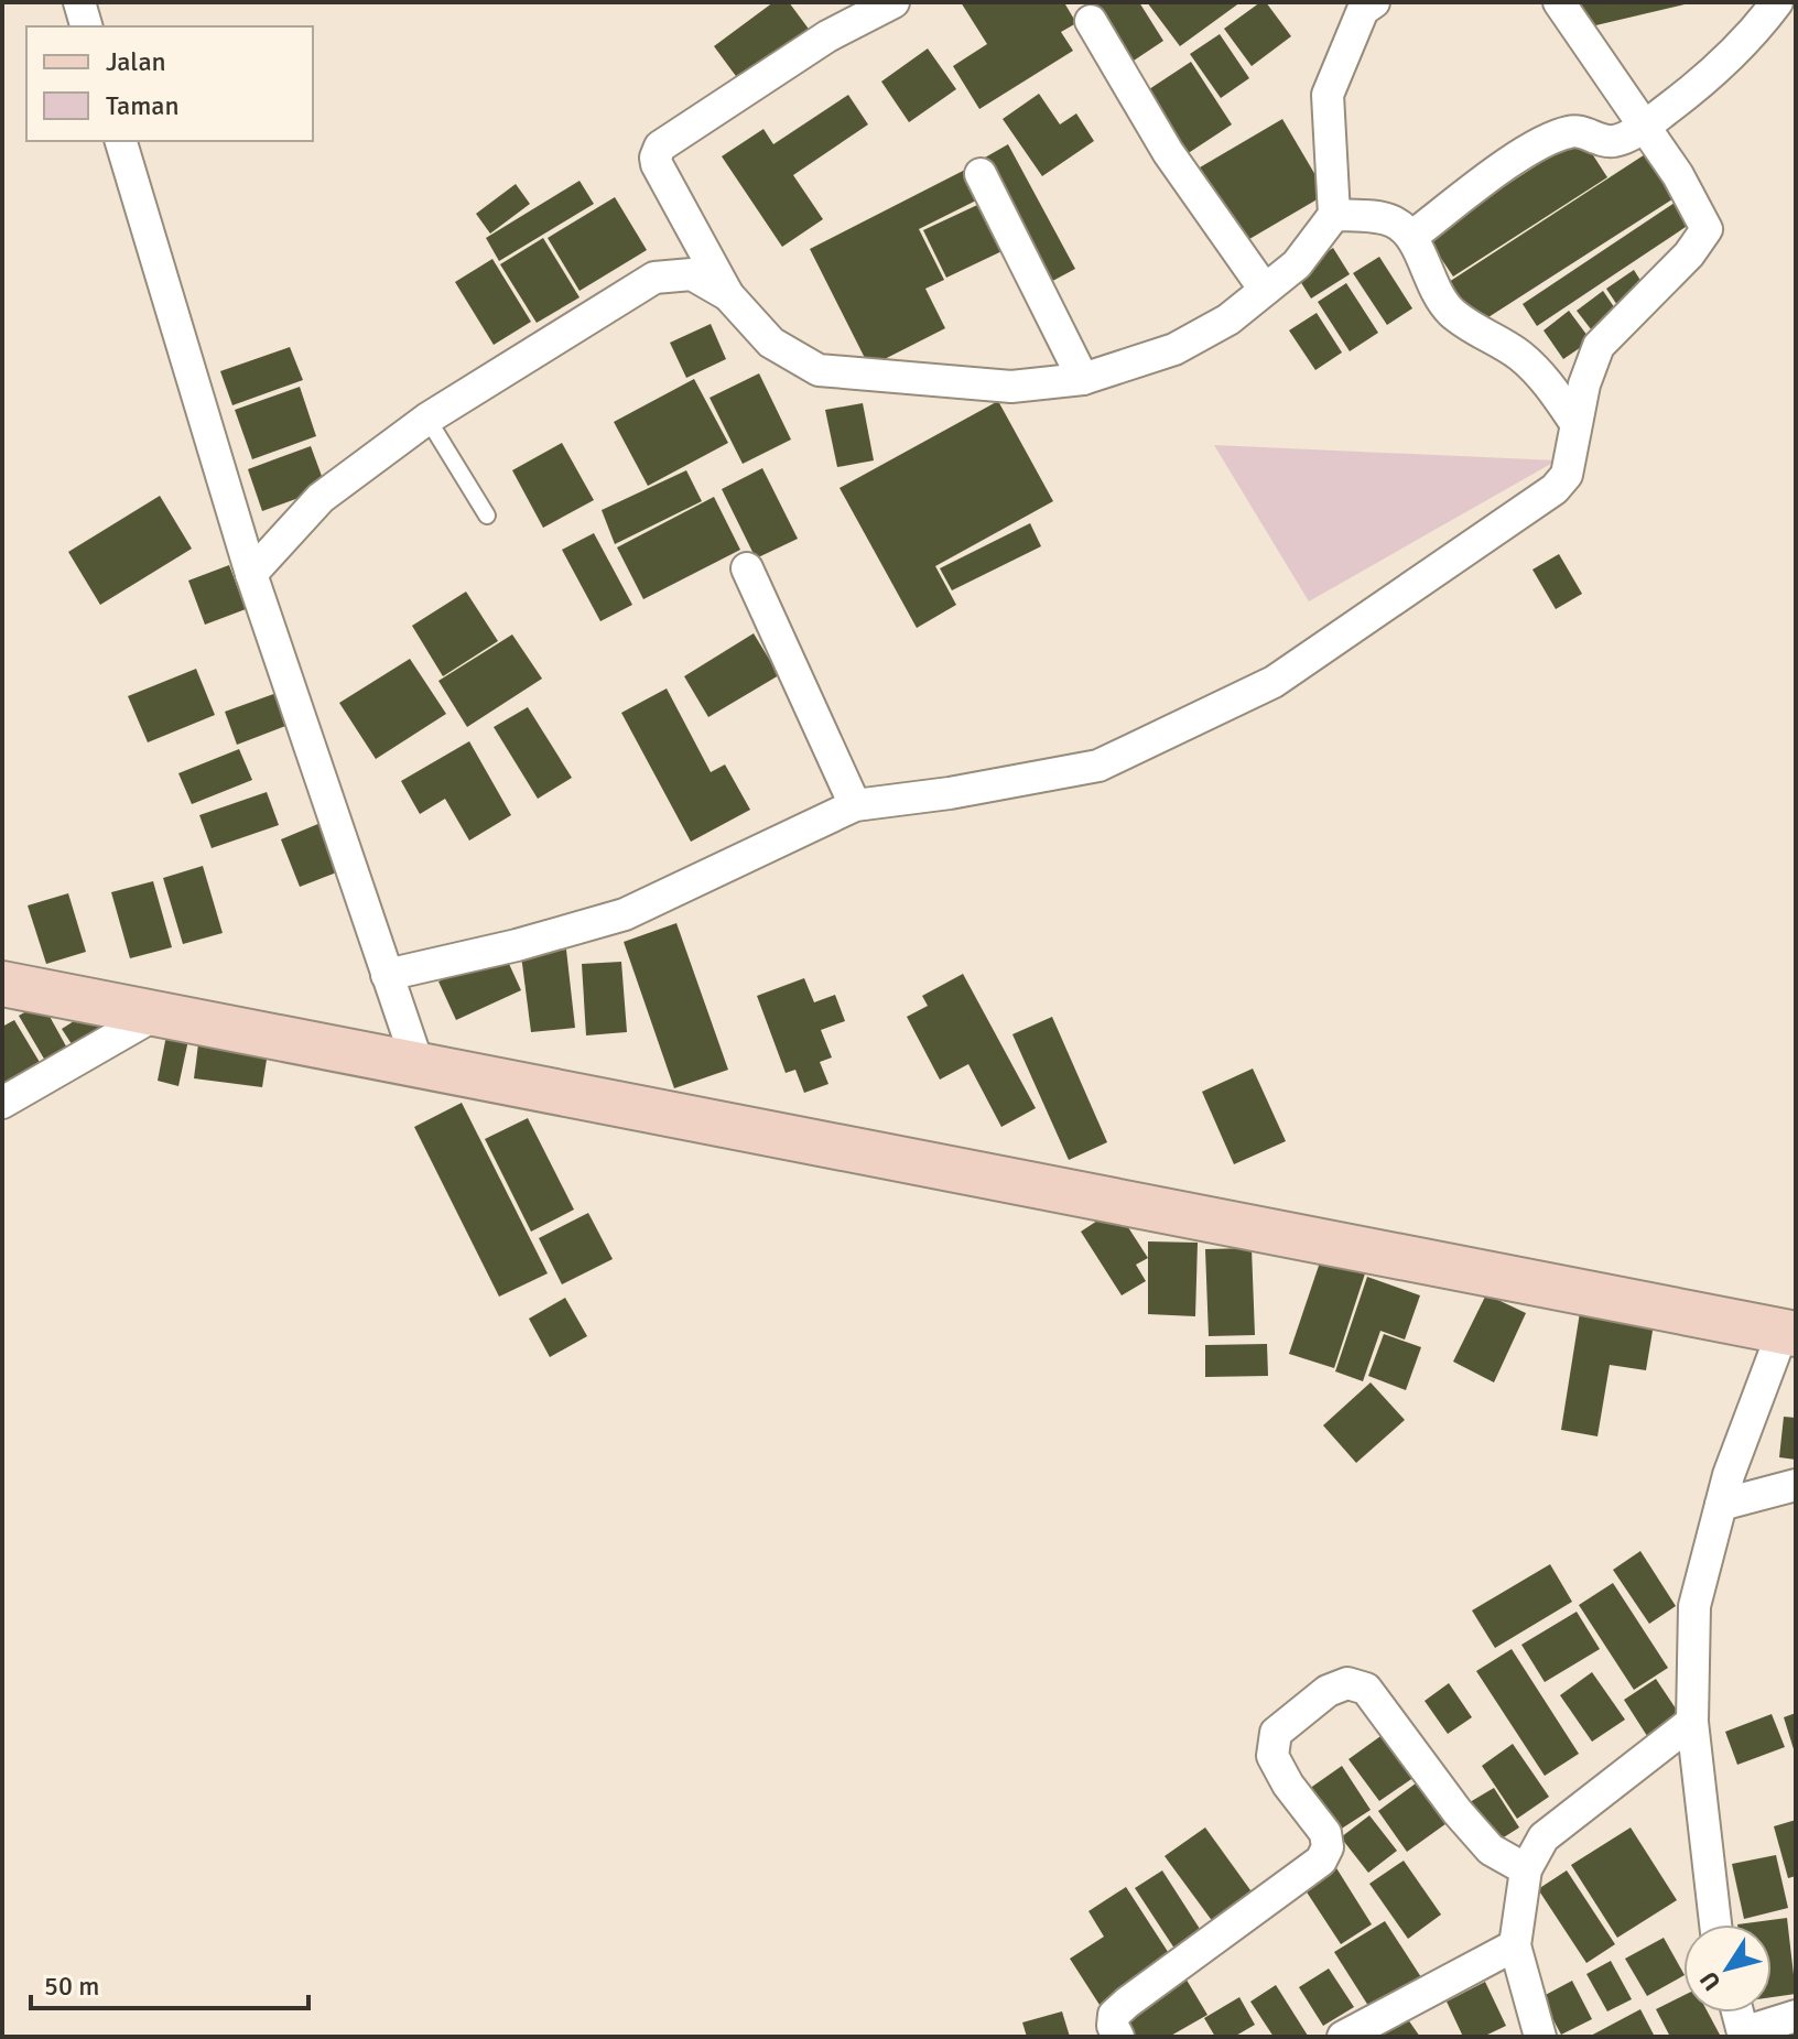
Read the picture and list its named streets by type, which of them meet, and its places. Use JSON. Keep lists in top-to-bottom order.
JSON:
{
  "legend": ["Jalan", "Taman"],
  "scale_bar": "50 m",
  "north": "bottom left"
}
